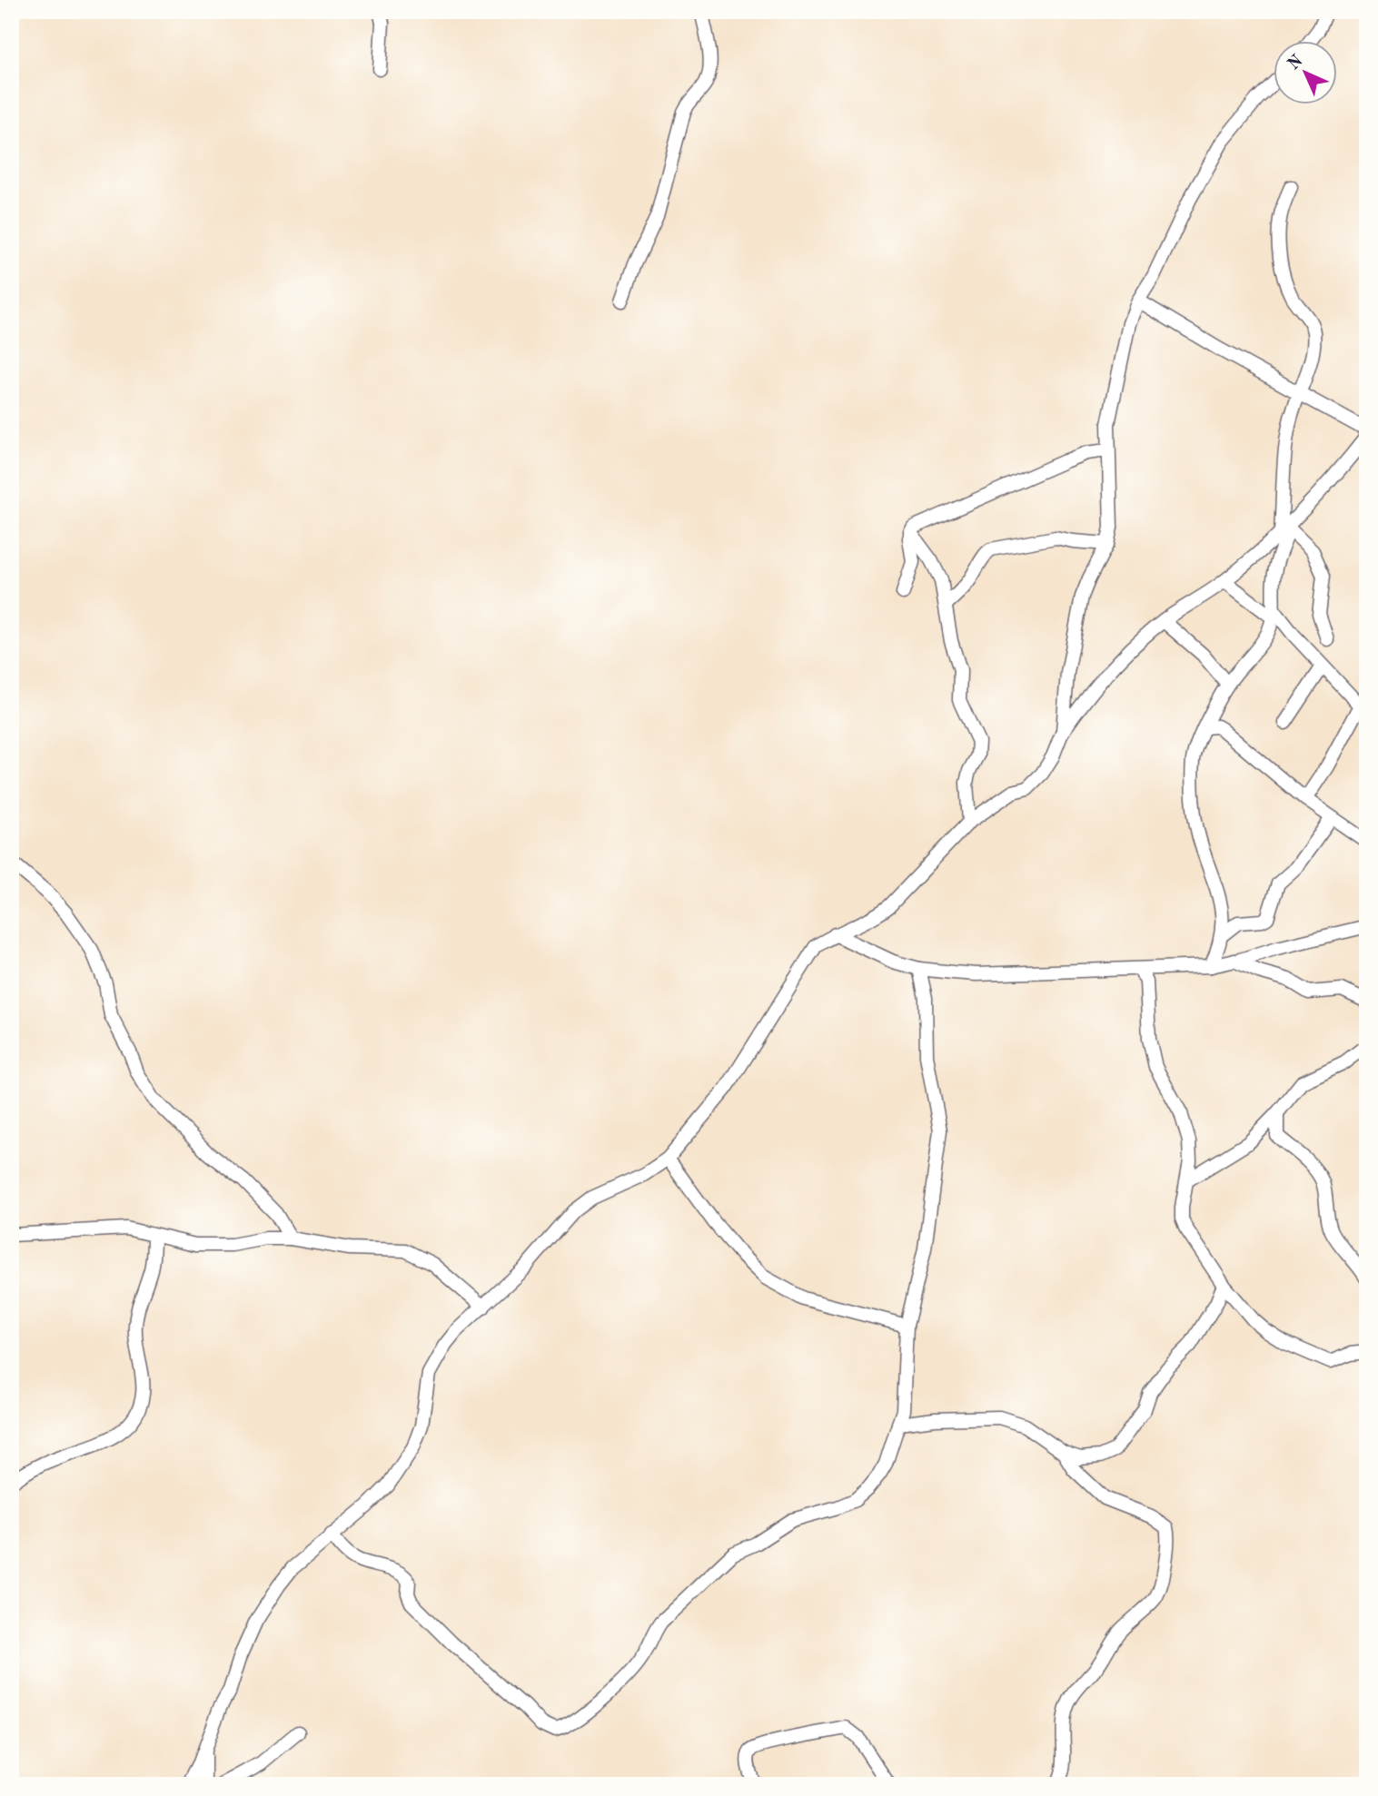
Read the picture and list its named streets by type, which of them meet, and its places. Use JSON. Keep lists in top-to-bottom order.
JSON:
{
  "north": "top left"
}
